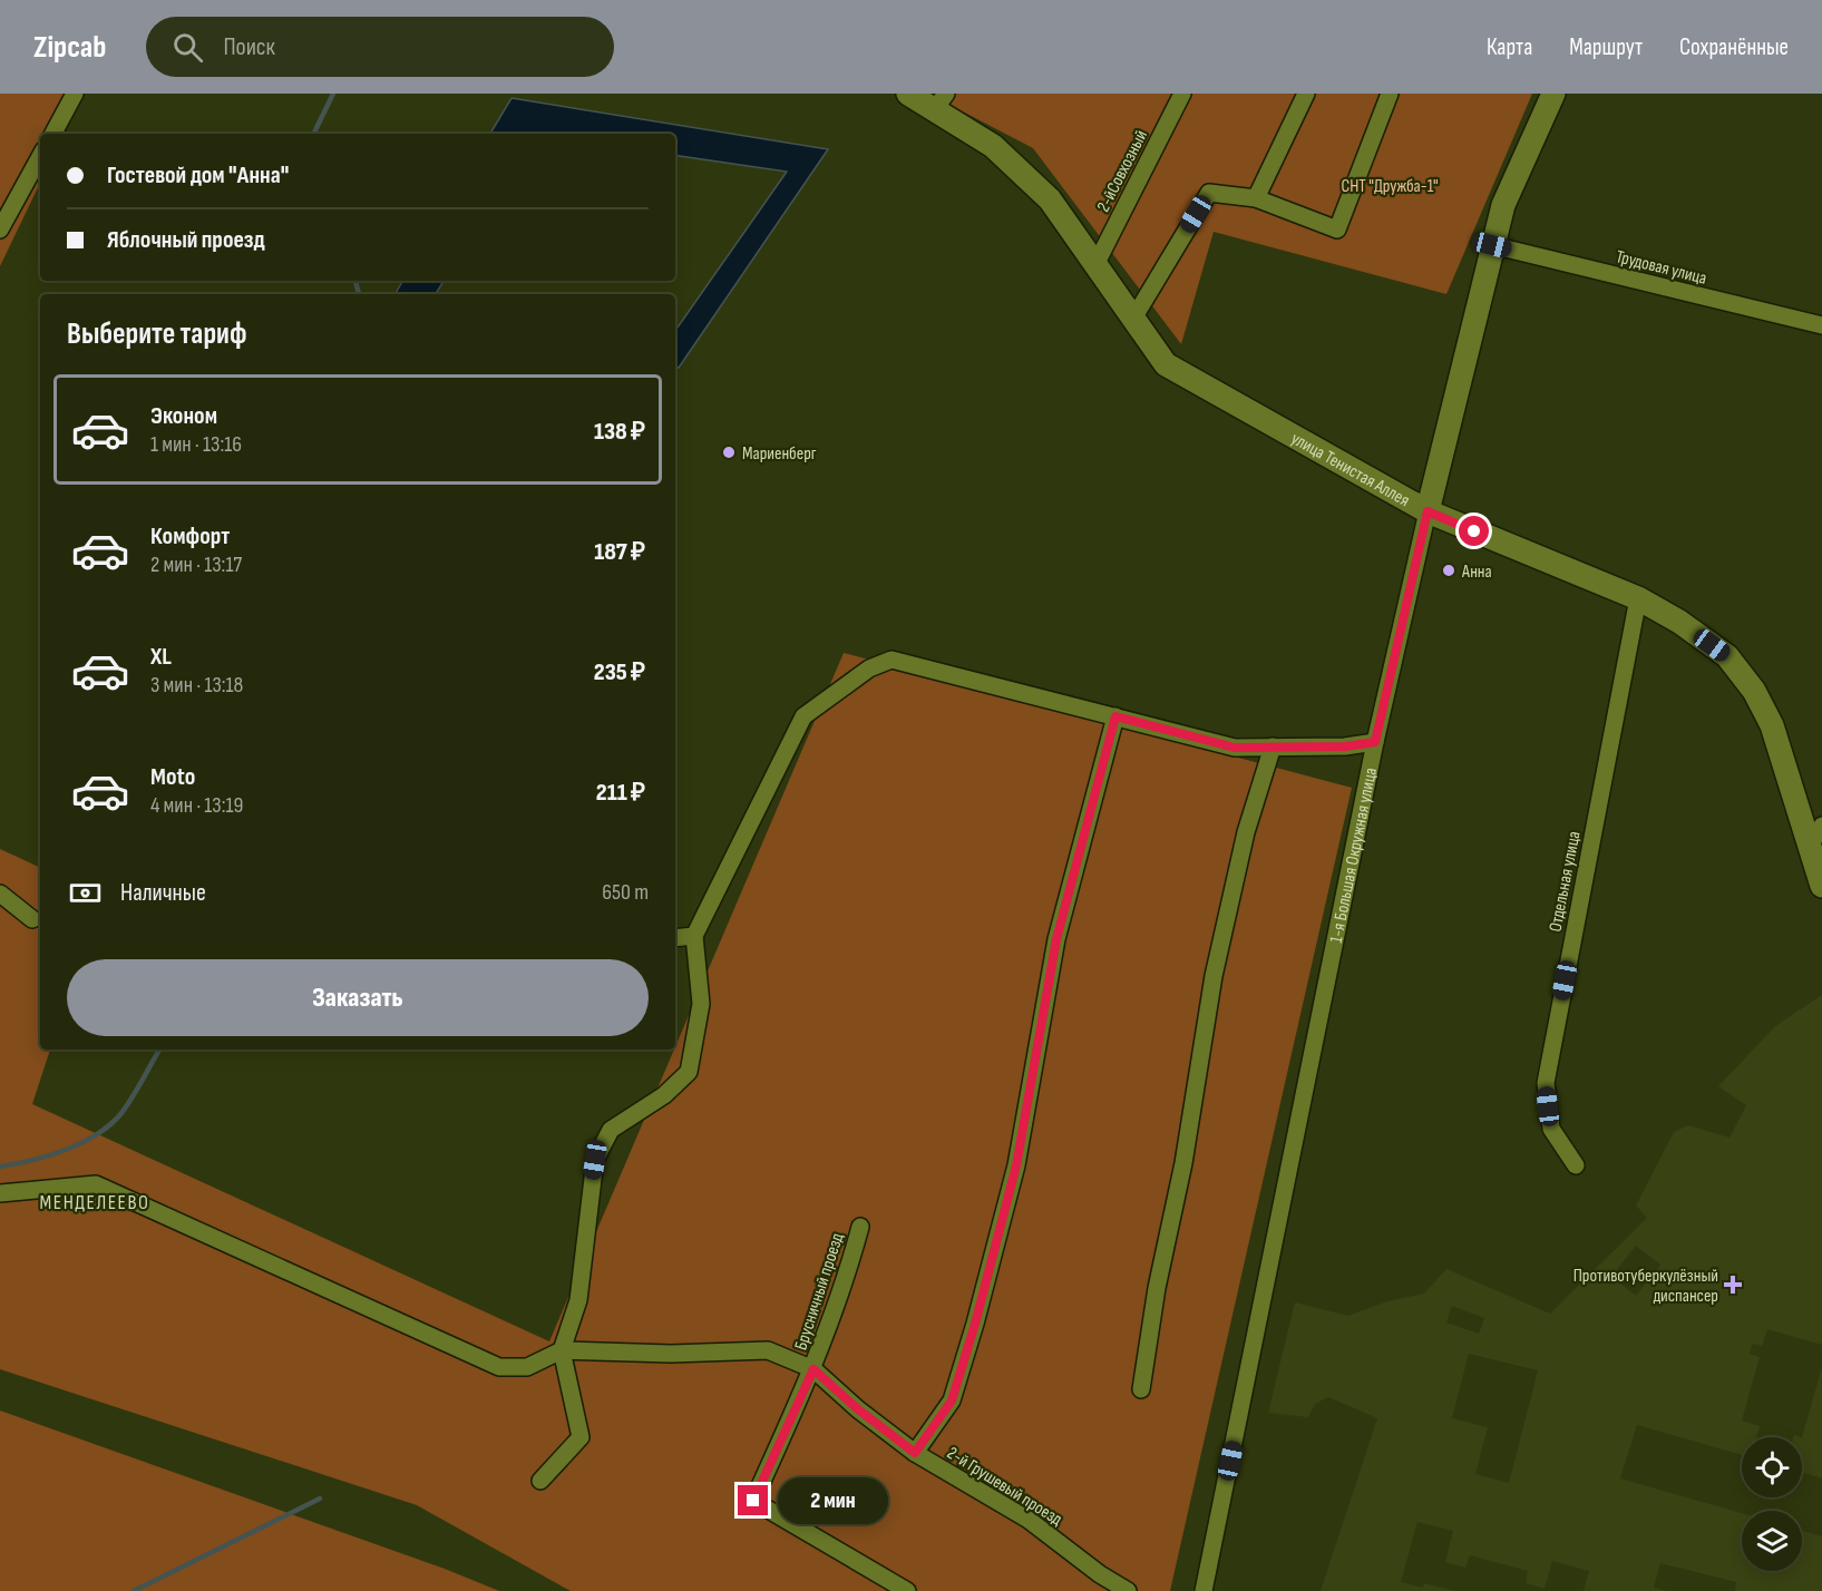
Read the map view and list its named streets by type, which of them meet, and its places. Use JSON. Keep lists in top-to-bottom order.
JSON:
{
  "streets": {
    "main road": ["улица Тенистая Аллея", "1-я Большая Окружная улица"],
    "street": [
      "2-йСовхозный",
      "Трудовая улица",
      "Отдельная улица",
      "Брусничный проезд",
      "2-й Грушевый проезд"
    ]
  },
  "crossings": [
    ["2-йСовхозный", "улица Тенистая Аллея"],
    ["Трудовая улица", "1-я Большая Окружная улица"],
    ["улица Тенистая Аллея", "1-я Большая Окружная улица"],
    ["улица Тенистая Аллея", "Отдельная улица"],
    ["Брусничный проезд", "2-й Грушевый проезд"]
  ],
  "districts": ["МЕНДЕЛЕЕВО"],
  "parks": ["СНТ \"Дружба-1\""],
  "places": {
    "other": ["Мариенберг", "Анна"],
    "health": ["Противотуберкулёзный диспансер"]
  },
  "page": {
    "header": "Zipcab",
    "search": "Поиск",
    "nav": ["Карта", "Маршрут", "Сохранённые"],
    "banner": ["Гостевой дом \"Анна\"", "Яблочный проезд"],
    "heading": "Выберите тариф",
    "list": [
      {
        "name": "Эконом",
        "note": "1 мин · 13:16",
        "value": "138 ₽"
      },
      {
        "name": "Комфорт",
        "note": "2 мин · 13:17",
        "value": "187 ₽"
      },
      {
        "name": "XL",
        "note": "3 мин · 13:18",
        "value": "235 ₽"
      },
      {
        "name": "Moto",
        "note": "4 мин · 13:19",
        "value": "211 ₽"
      }
    ],
    "pay": ["Наличные", "650 m"],
    "buttons": "Заказать",
    "bubble": "2 мин"
  }
}
